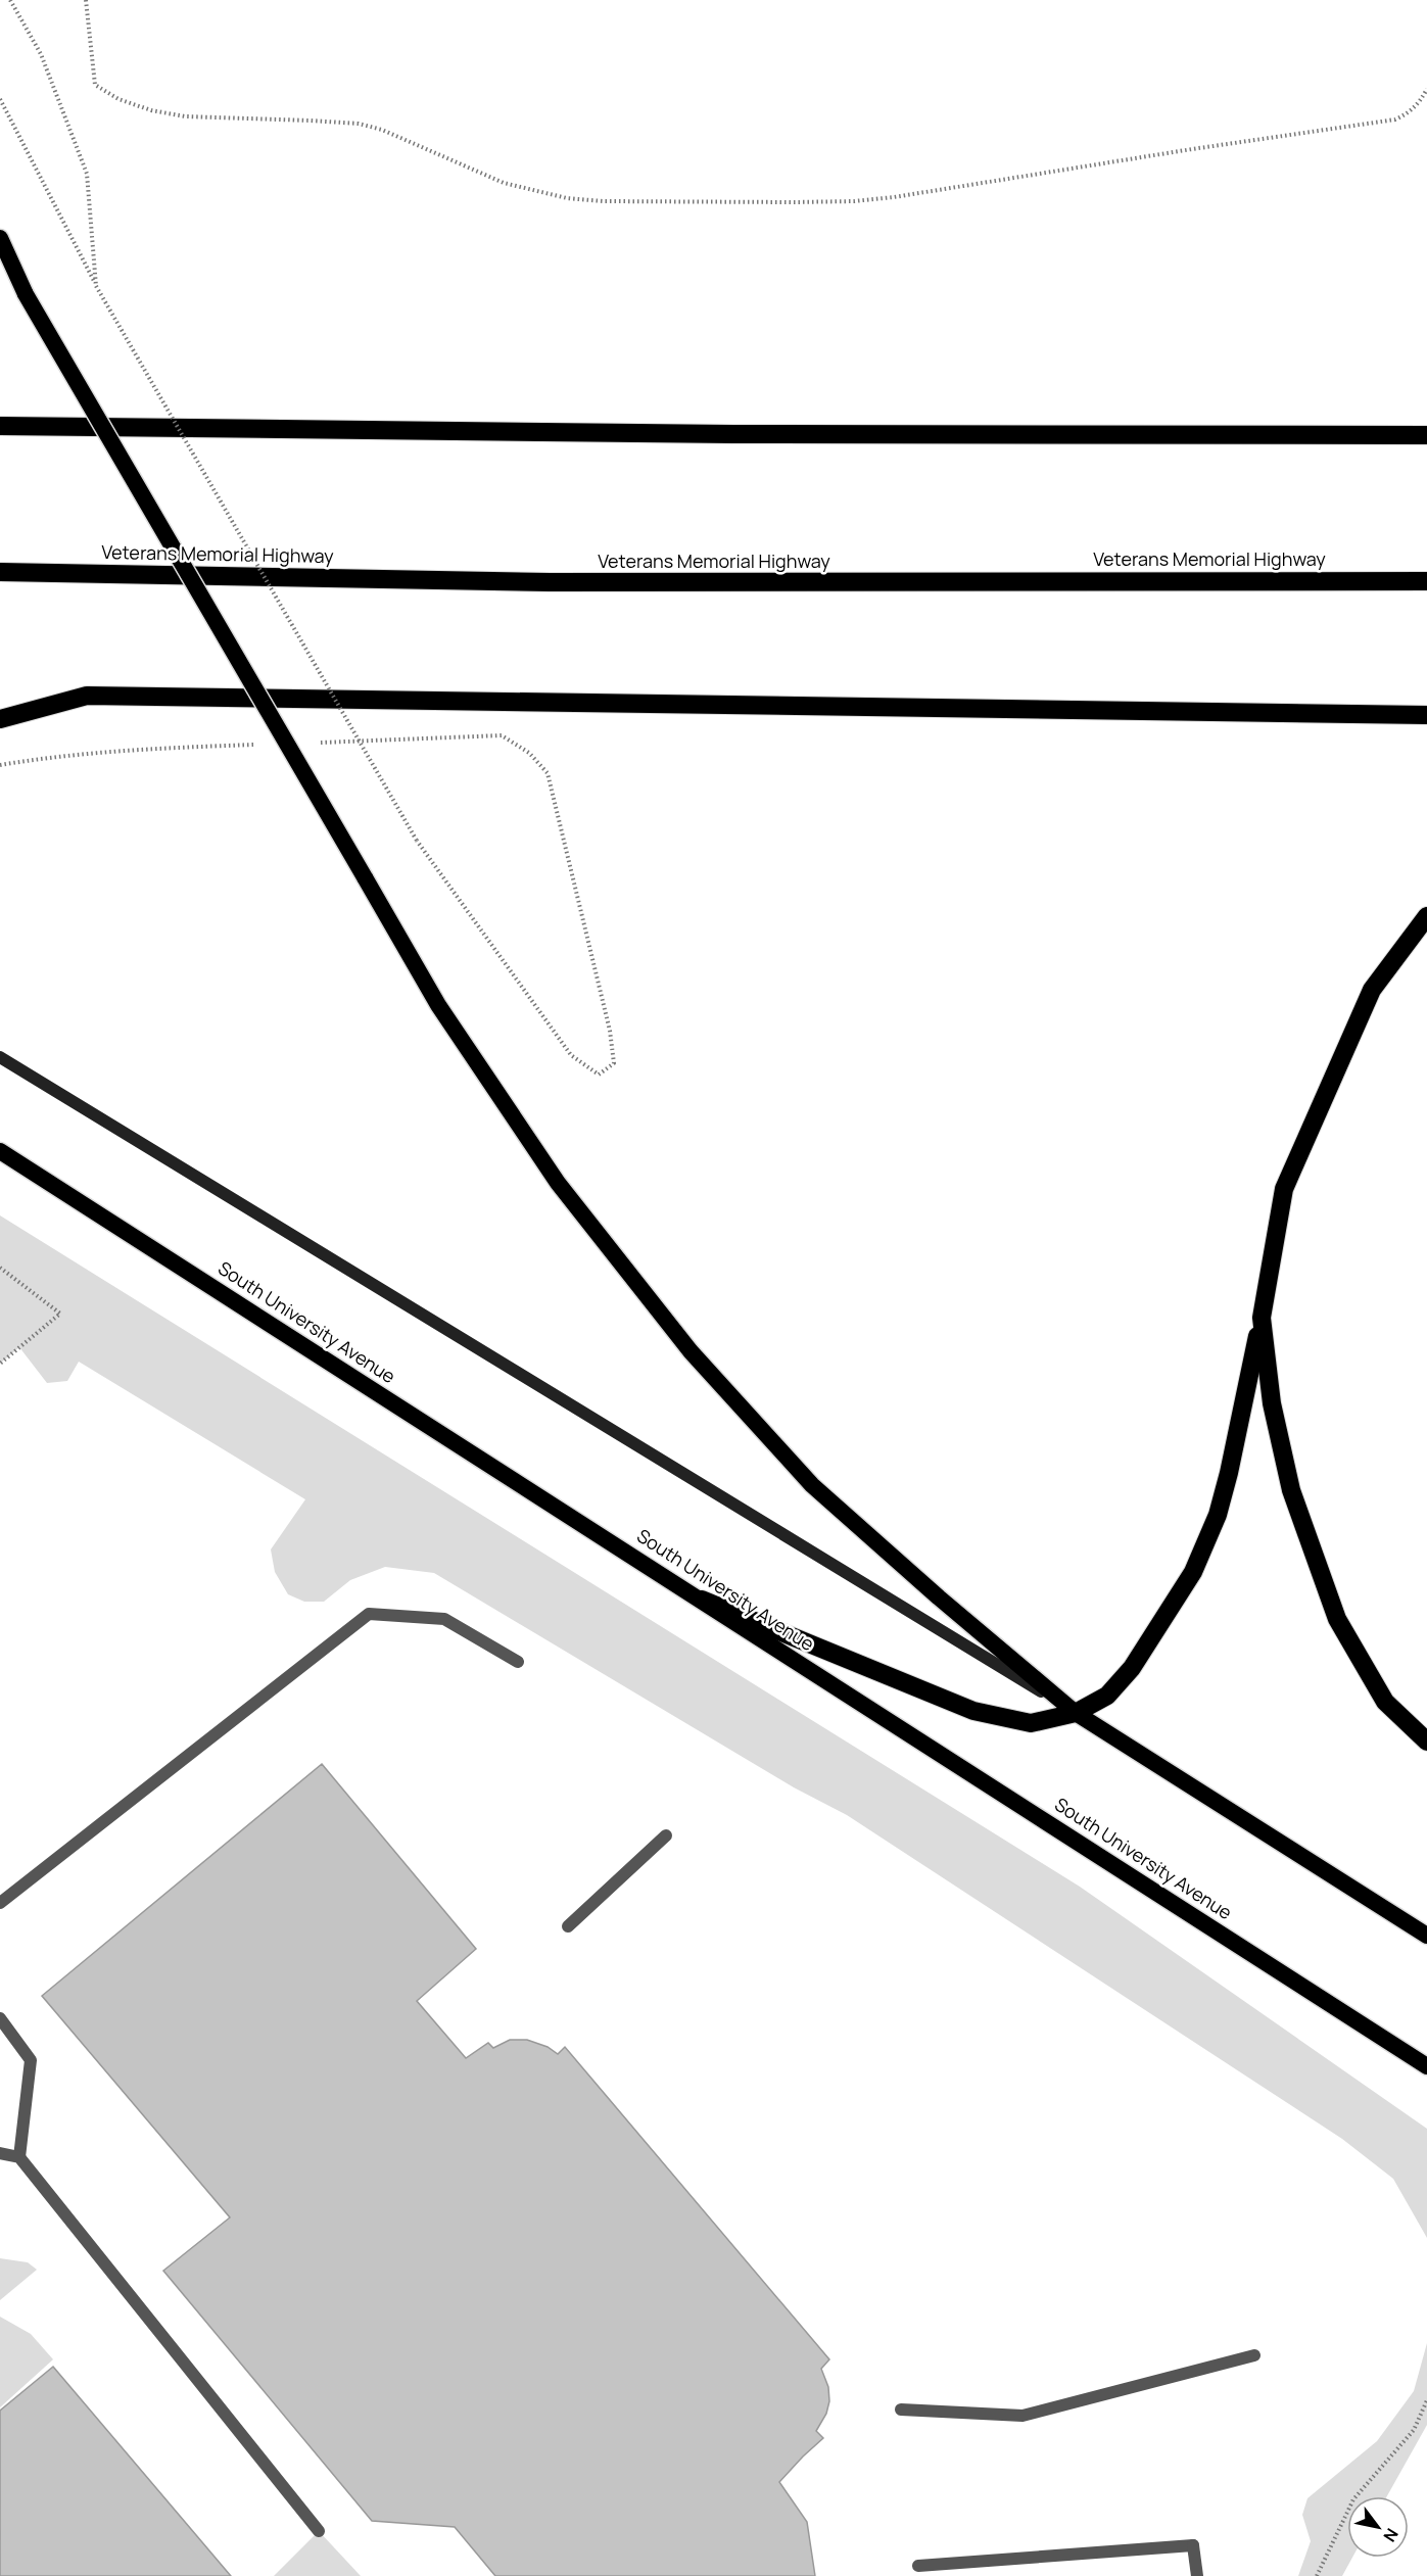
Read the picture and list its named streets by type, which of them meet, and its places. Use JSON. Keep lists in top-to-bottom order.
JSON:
{
  "streets": {
    "highway": ["Veterans Memorial Highway", "South University Avenue"]
  },
  "north": "bottom right"
}
